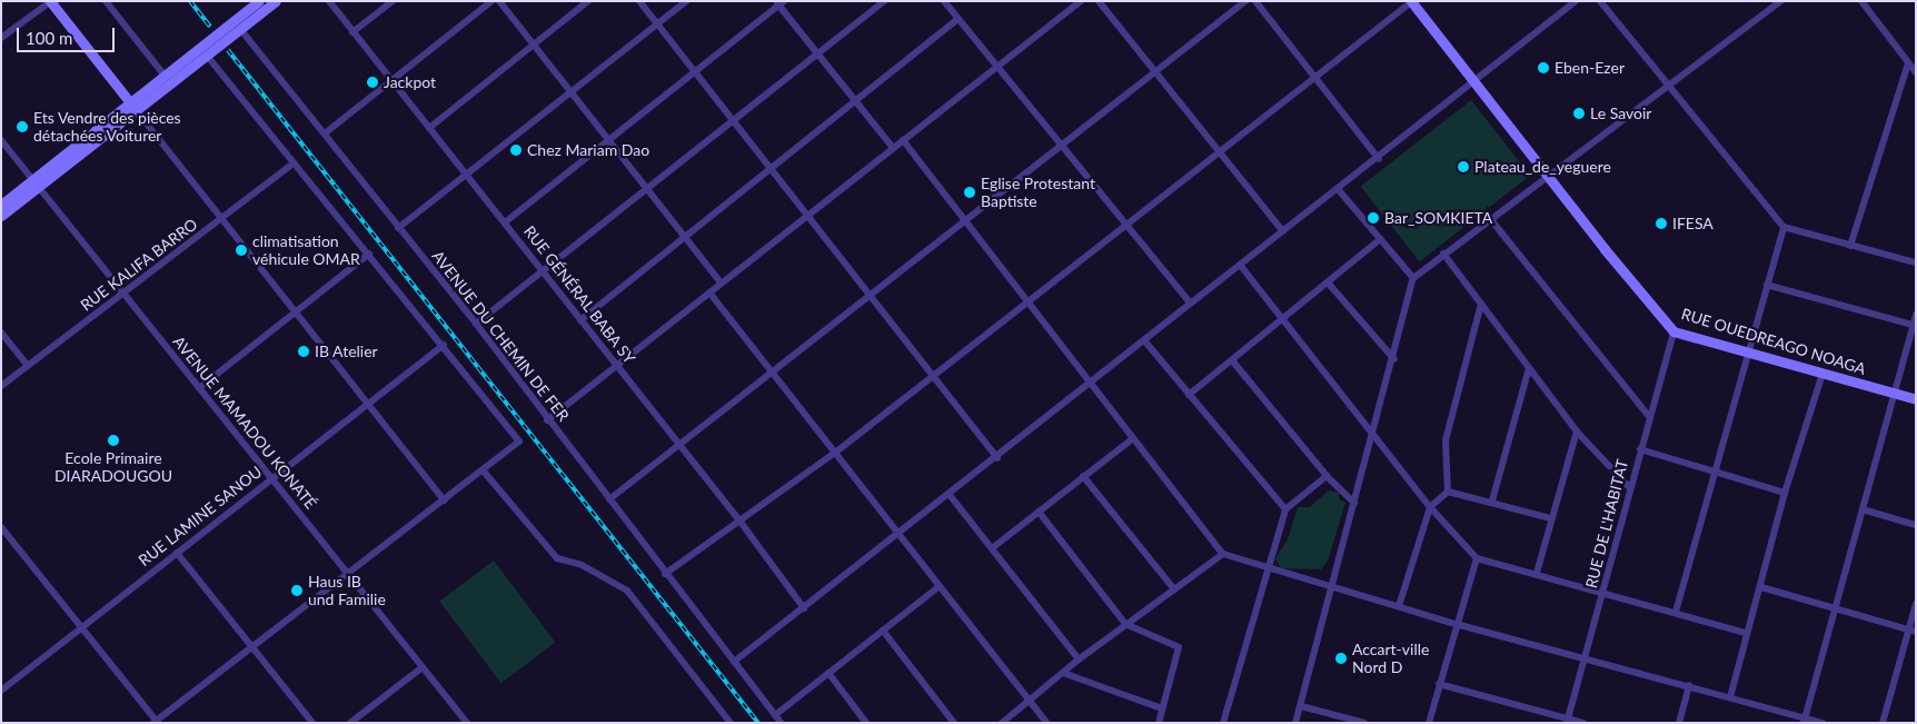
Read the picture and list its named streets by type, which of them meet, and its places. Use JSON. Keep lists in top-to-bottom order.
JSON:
{
  "streets": {
    "main road": ["RUE OUEDREAGO NOAGA"],
    "street": [
      "RUE KALIFA BARRO",
      "RUE GÉNÉRAL BABA SY",
      "AVENUE DU CHEMIN DE FER",
      "AVENUE MAMADOU KONATÉ",
      "RUE LAMINE SANOU",
      "RUE DE L'HABITAT"
    ]
  },
  "crossings": [
    ["RUE KALIFA BARRO", "AVENUE MAMADOU KONATÉ"],
    ["RUE OUEDREAGO NOAGA", "RUE DE L'HABITAT"],
    ["AVENUE MAMADOU KONATÉ", "RUE LAMINE SANOU"]
  ],
  "places": [
    "Eben-Ezer",
    "Jackpot",
    "Le Savoir",
    "Ets Vendre des pièces détachées Voiturer",
    "Chez Mariam Dao",
    "Plateau_de_yeguere",
    "Eglise Protestant Baptiste",
    "Bar_SOMKIETA",
    "IFESA",
    "climatisation véhicule OMAR",
    "IB Atelier",
    "Ecole Primaire DIARADOUGOU",
    "Haus IB und Familie",
    "Accart-ville Nord D"
  ],
  "scale_bar": "100 m"
}
